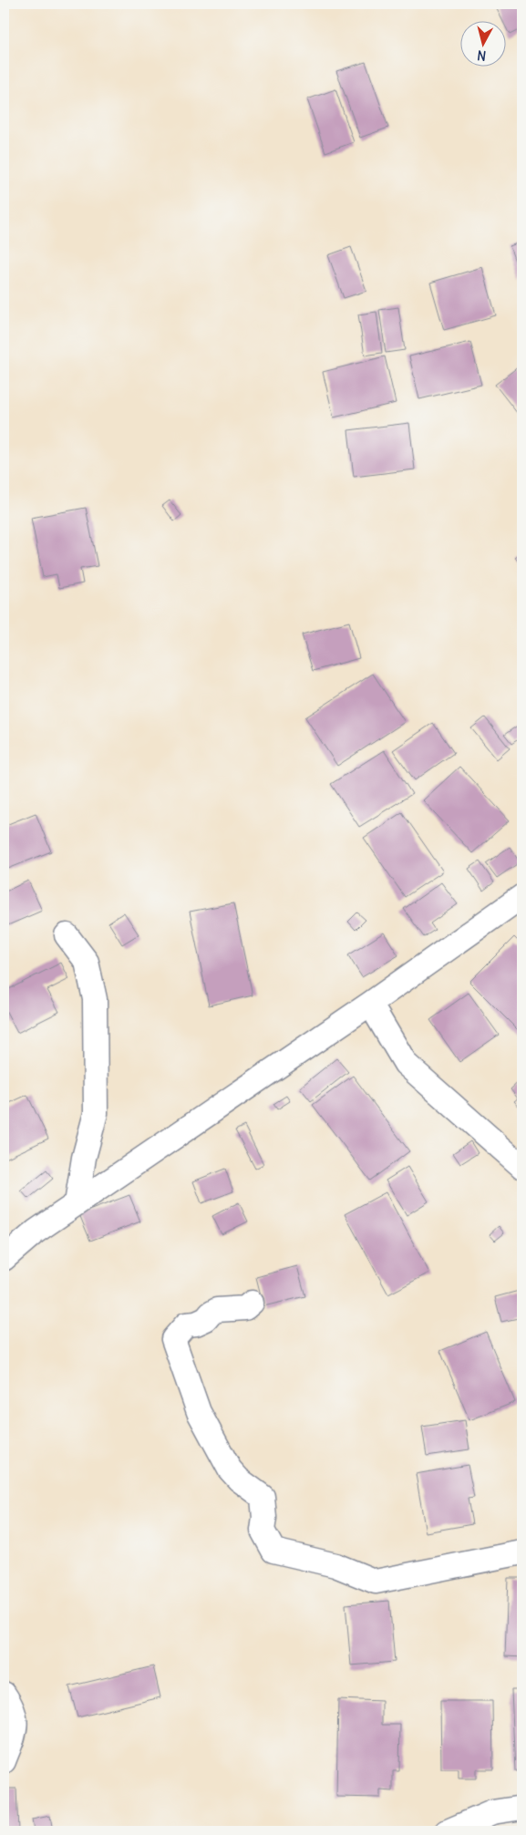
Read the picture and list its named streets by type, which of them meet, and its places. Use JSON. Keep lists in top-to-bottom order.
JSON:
{
  "north": "bottom"
}
